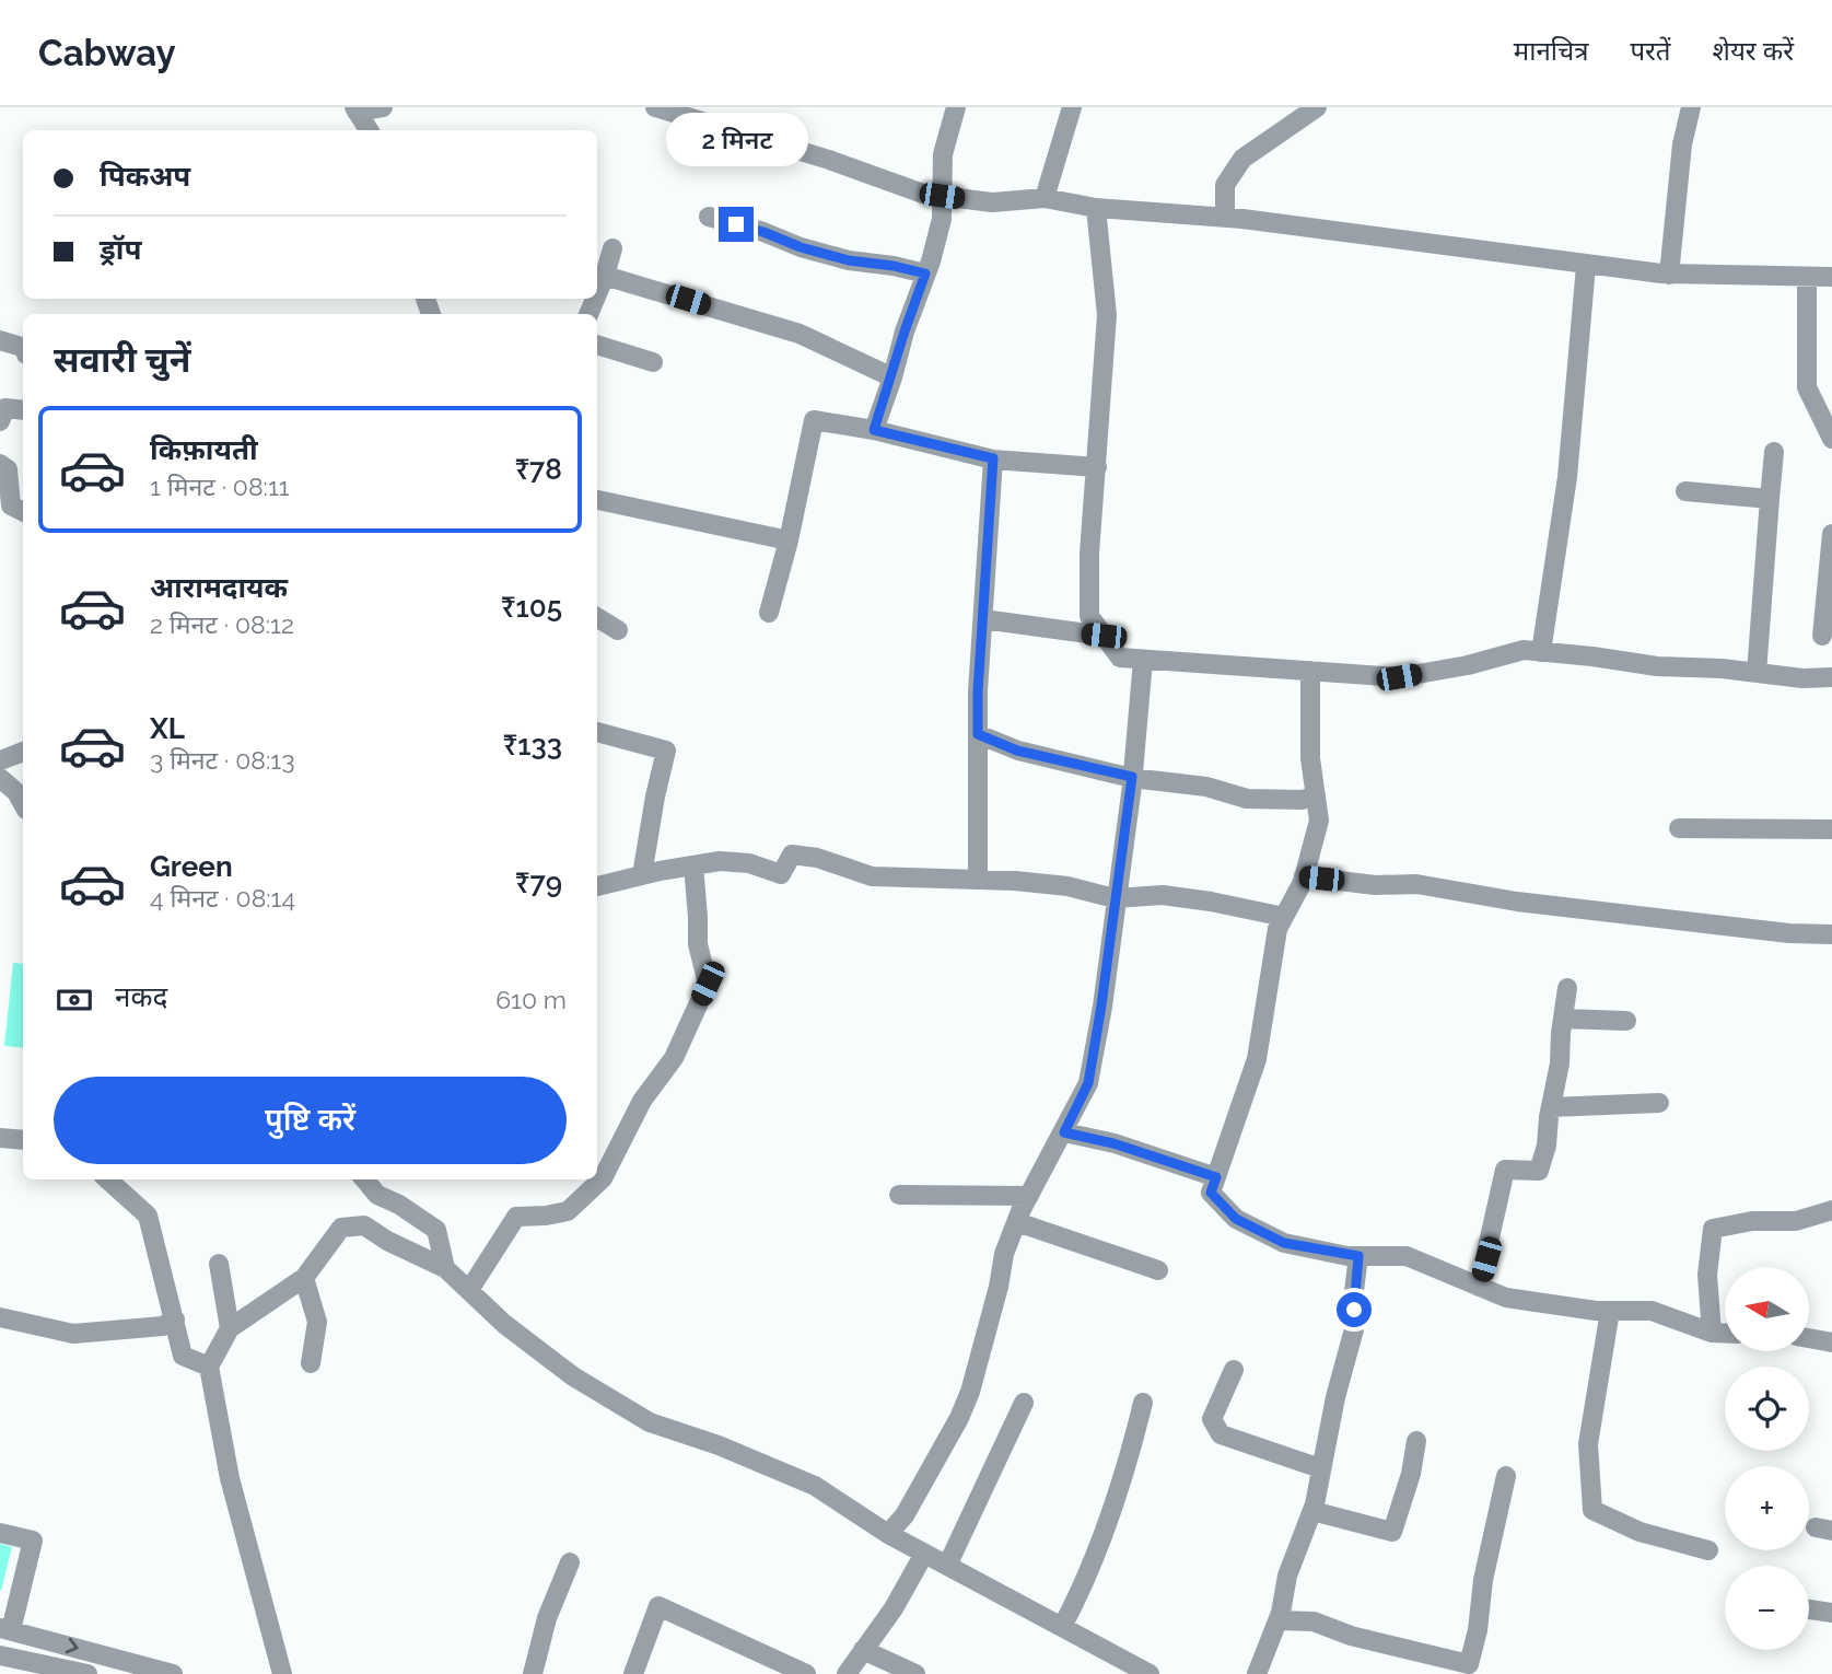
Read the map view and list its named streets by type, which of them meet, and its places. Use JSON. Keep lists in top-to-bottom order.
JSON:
{
  "north": "left",
  "page": {
    "header": "Cabway",
    "nav": ["मानचित्र", "परतें", "शेयर करें"],
    "bubble": "2 मिनट",
    "banner": ["पिकअप", "ड्रॉप"],
    "heading": "सवारी चुनें",
    "list": [
      {
        "name": "किफ़ायती",
        "note": "1 मिनट · 08:11",
        "value": "₹78"
      },
      {
        "name": "आरामदायक",
        "note": "2 मिनट · 08:12",
        "value": "₹105"
      },
      {
        "name": "XL",
        "note": "3 मिनट · 08:13",
        "value": "₹133"
      },
      {
        "name": "Green",
        "note": "4 मिनट · 08:14",
        "value": "₹79"
      }
    ],
    "pay": ["नकद", "610 m"],
    "buttons": "पुष्टि करें",
    "map_buttons": ["+", "−"]
  }
}
